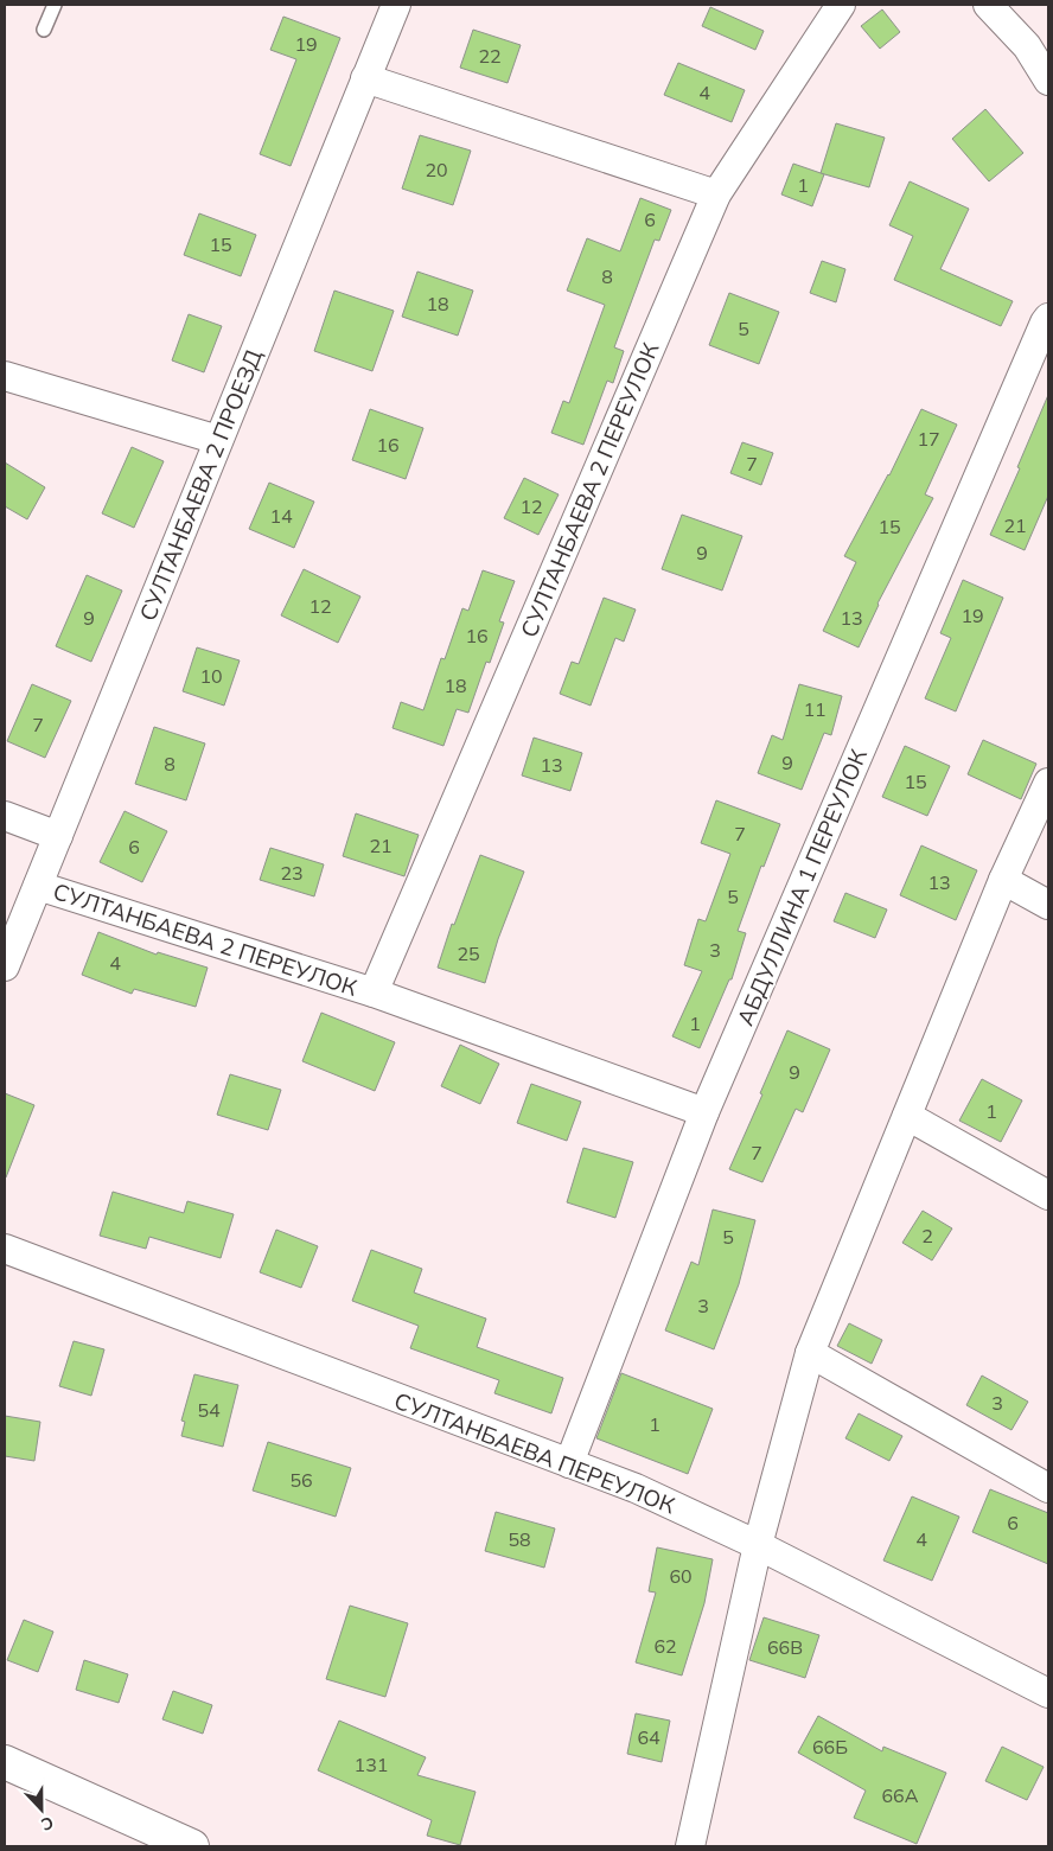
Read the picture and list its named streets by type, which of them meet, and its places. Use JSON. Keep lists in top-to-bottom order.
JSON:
{
  "streets": {
    "street": [
      "СУЛТАНБАЕВА 2 ПРОЕЗД",
      "СУЛТАНБАЕВА 2 ПЕРЕУЛОК",
      "АБДУЛЛИНА 1 ПЕРЕУЛОК",
      "СУЛТАНБАЕВА ПЕРЕУЛОК"
    ]
  },
  "crossings": [
    ["СУЛТАНБАЕВА 2 ПРОЕЗД", "СУЛТАНБАЕВА 2 ПЕРЕУЛОК"],
    ["СУЛТАНБАЕВА 2 ПЕРЕУЛОК", "АБДУЛЛИНА 1 ПЕРЕУЛОК"],
    ["АБДУЛЛИНА 1 ПЕРЕУЛОК", "СУЛТАНБАЕВА ПЕРЕУЛОК"]
  ],
  "house_numbers": [
    "19",
    "22",
    "4",
    "20",
    "1",
    "6",
    "15",
    "8",
    "18",
    "5",
    "17",
    "16",
    "7",
    "12",
    "14",
    "21",
    "15",
    "9",
    "12",
    "19",
    "9",
    "13",
    "16",
    "10",
    "18",
    "11",
    "7",
    "9",
    "8",
    "13",
    "15",
    "7",
    "21",
    "6",
    "23",
    "13",
    "5",
    "3",
    "25",
    "4",
    "1",
    "9",
    "1",
    "7",
    "2",
    "5",
    "3",
    "3",
    "54",
    "1",
    "56",
    "6",
    "58",
    "4",
    "60",
    "62",
    "66В",
    "64",
    "66Б",
    "131",
    "66А"
  ],
  "north": "bottom"
}
